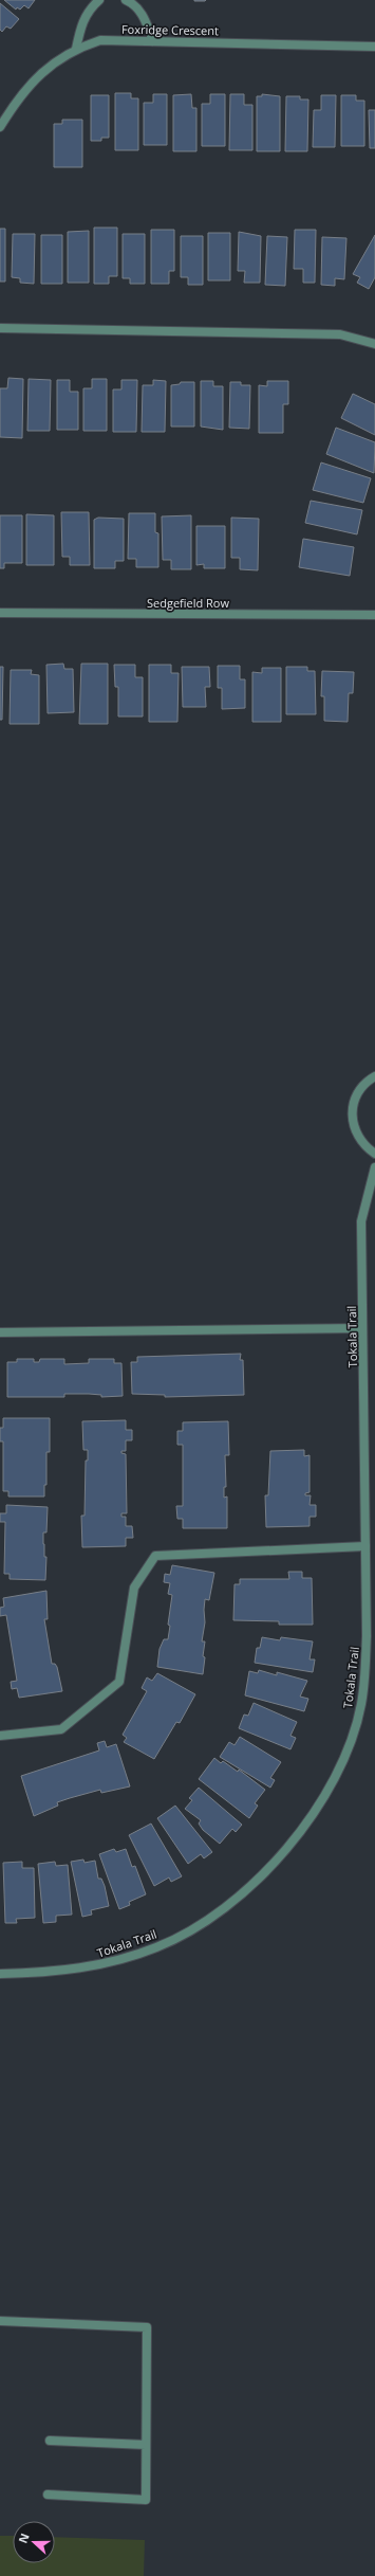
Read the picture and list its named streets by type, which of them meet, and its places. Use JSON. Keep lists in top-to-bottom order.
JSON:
{
  "streets": {
    "street": ["Foxridge Crescent", "Sedgefield Row", "Tokala Trail"]
  },
  "north": "left"
}
